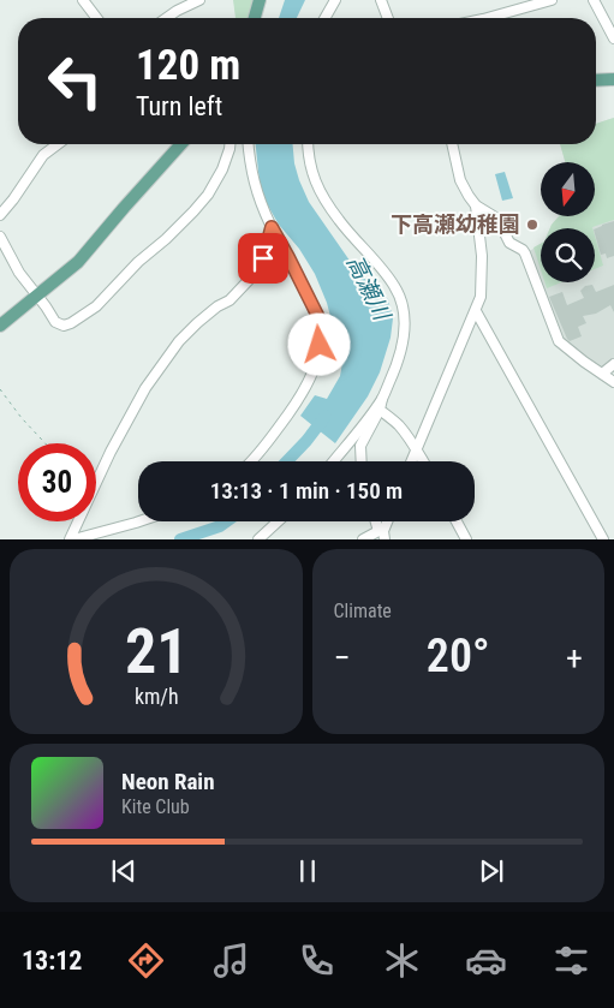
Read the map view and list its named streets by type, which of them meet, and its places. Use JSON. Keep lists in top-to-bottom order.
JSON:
{
  "water": ["高瀬川"],
  "places": ["下高瀬幼稚園"],
  "north": "bottom",
  "page": {
    "turn": ["120 m", "Turn left"],
    "limit": "30",
    "trip": "13:13 · 1 min · 150 m",
    "tile": "Climate",
    "heat": ["−", "20°", "+"],
    "song": ["Neon Rain", "Kite Club"],
    "tabs": "13:12",
    "gauge": ["21", "km/h"]
  }
}
